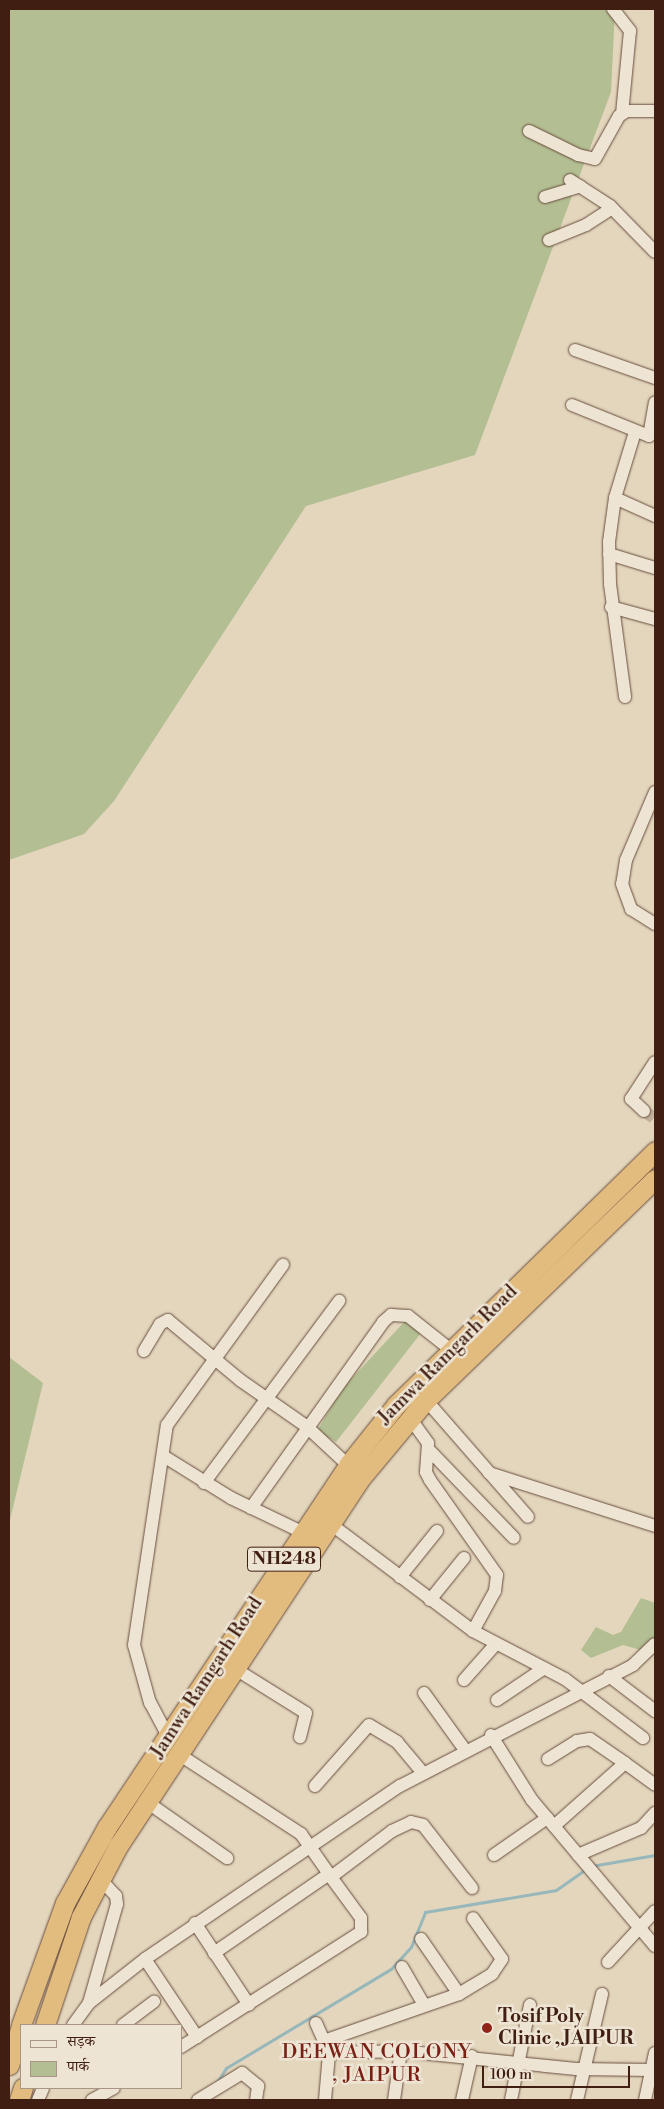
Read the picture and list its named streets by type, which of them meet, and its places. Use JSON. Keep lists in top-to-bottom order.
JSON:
{
  "streets": {
    "highway": ["Jamwa Ramgarh Road", "NH248"]
  },
  "districts": ["DEEWAN COLONY , JAIPUR"],
  "places": ["Tosif Poly Clinic , JAIPUR"],
  "legend": ["सड़क", "पार्क"],
  "scale_bar": "100 m"
}
